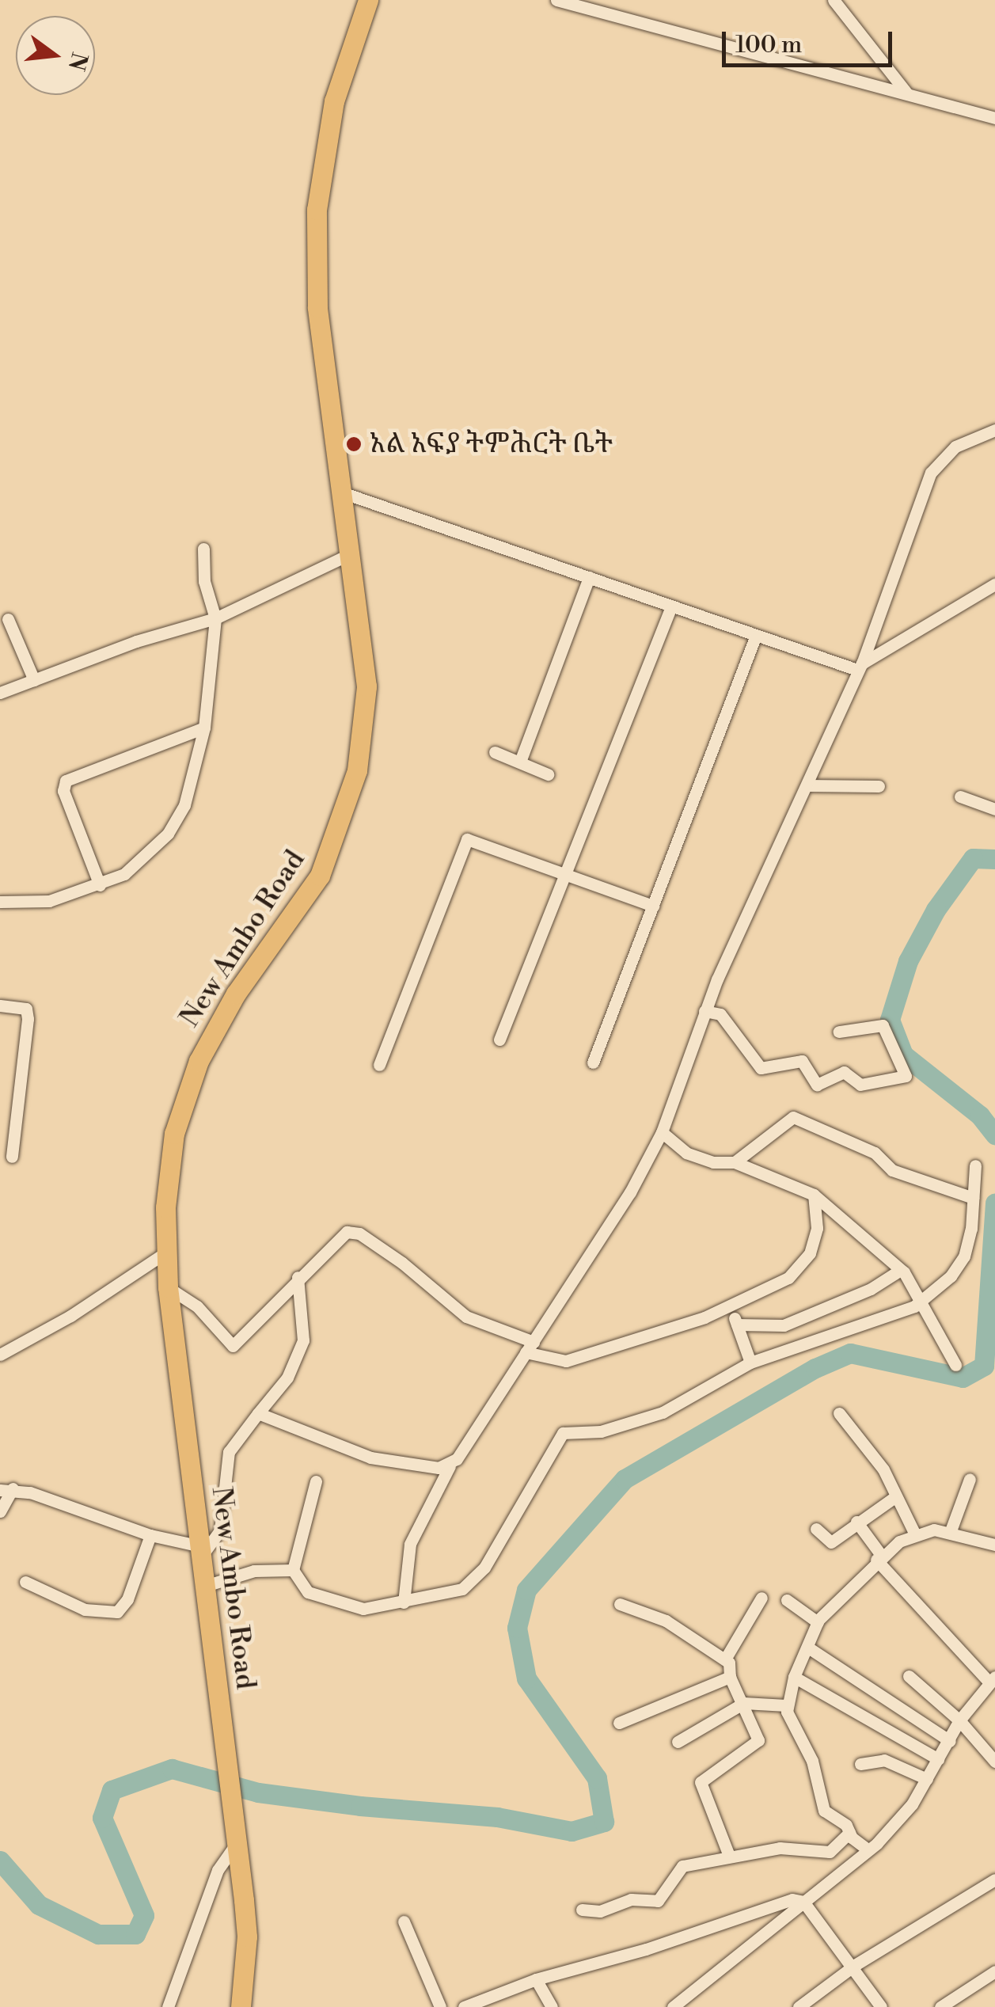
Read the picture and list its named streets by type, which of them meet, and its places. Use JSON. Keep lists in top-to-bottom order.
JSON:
{
  "streets": {
    "main road": ["New Ambo Road"]
  },
  "places": ["አል አፍያ ትምሕርት ቤት"],
  "scale_bar": "100 m",
  "north": "right"
}
